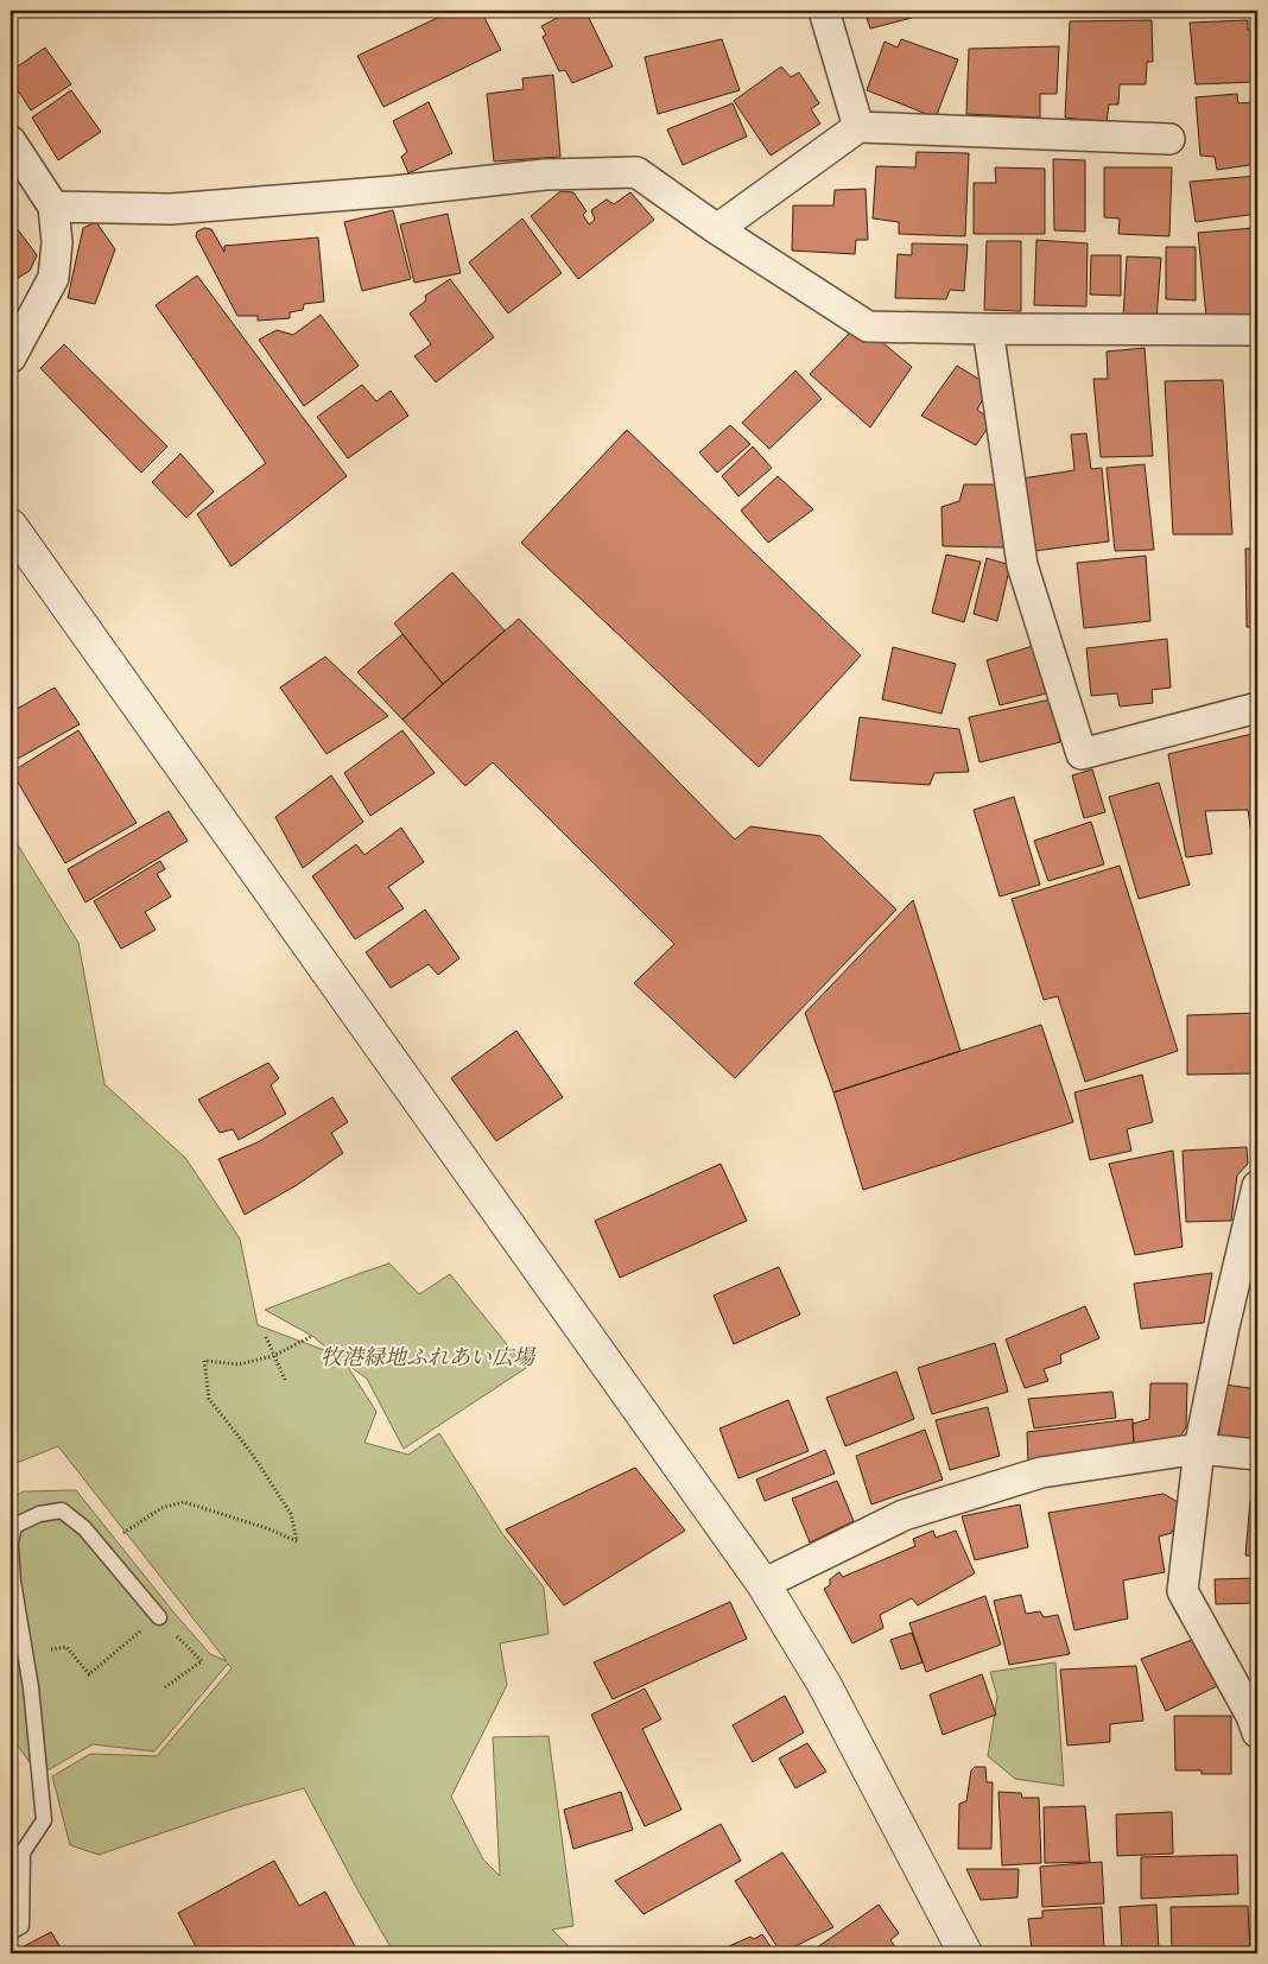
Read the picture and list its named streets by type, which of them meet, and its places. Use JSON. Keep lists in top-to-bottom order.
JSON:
{
  "parks": ["牧港緑地ふれあい広場"]
}
